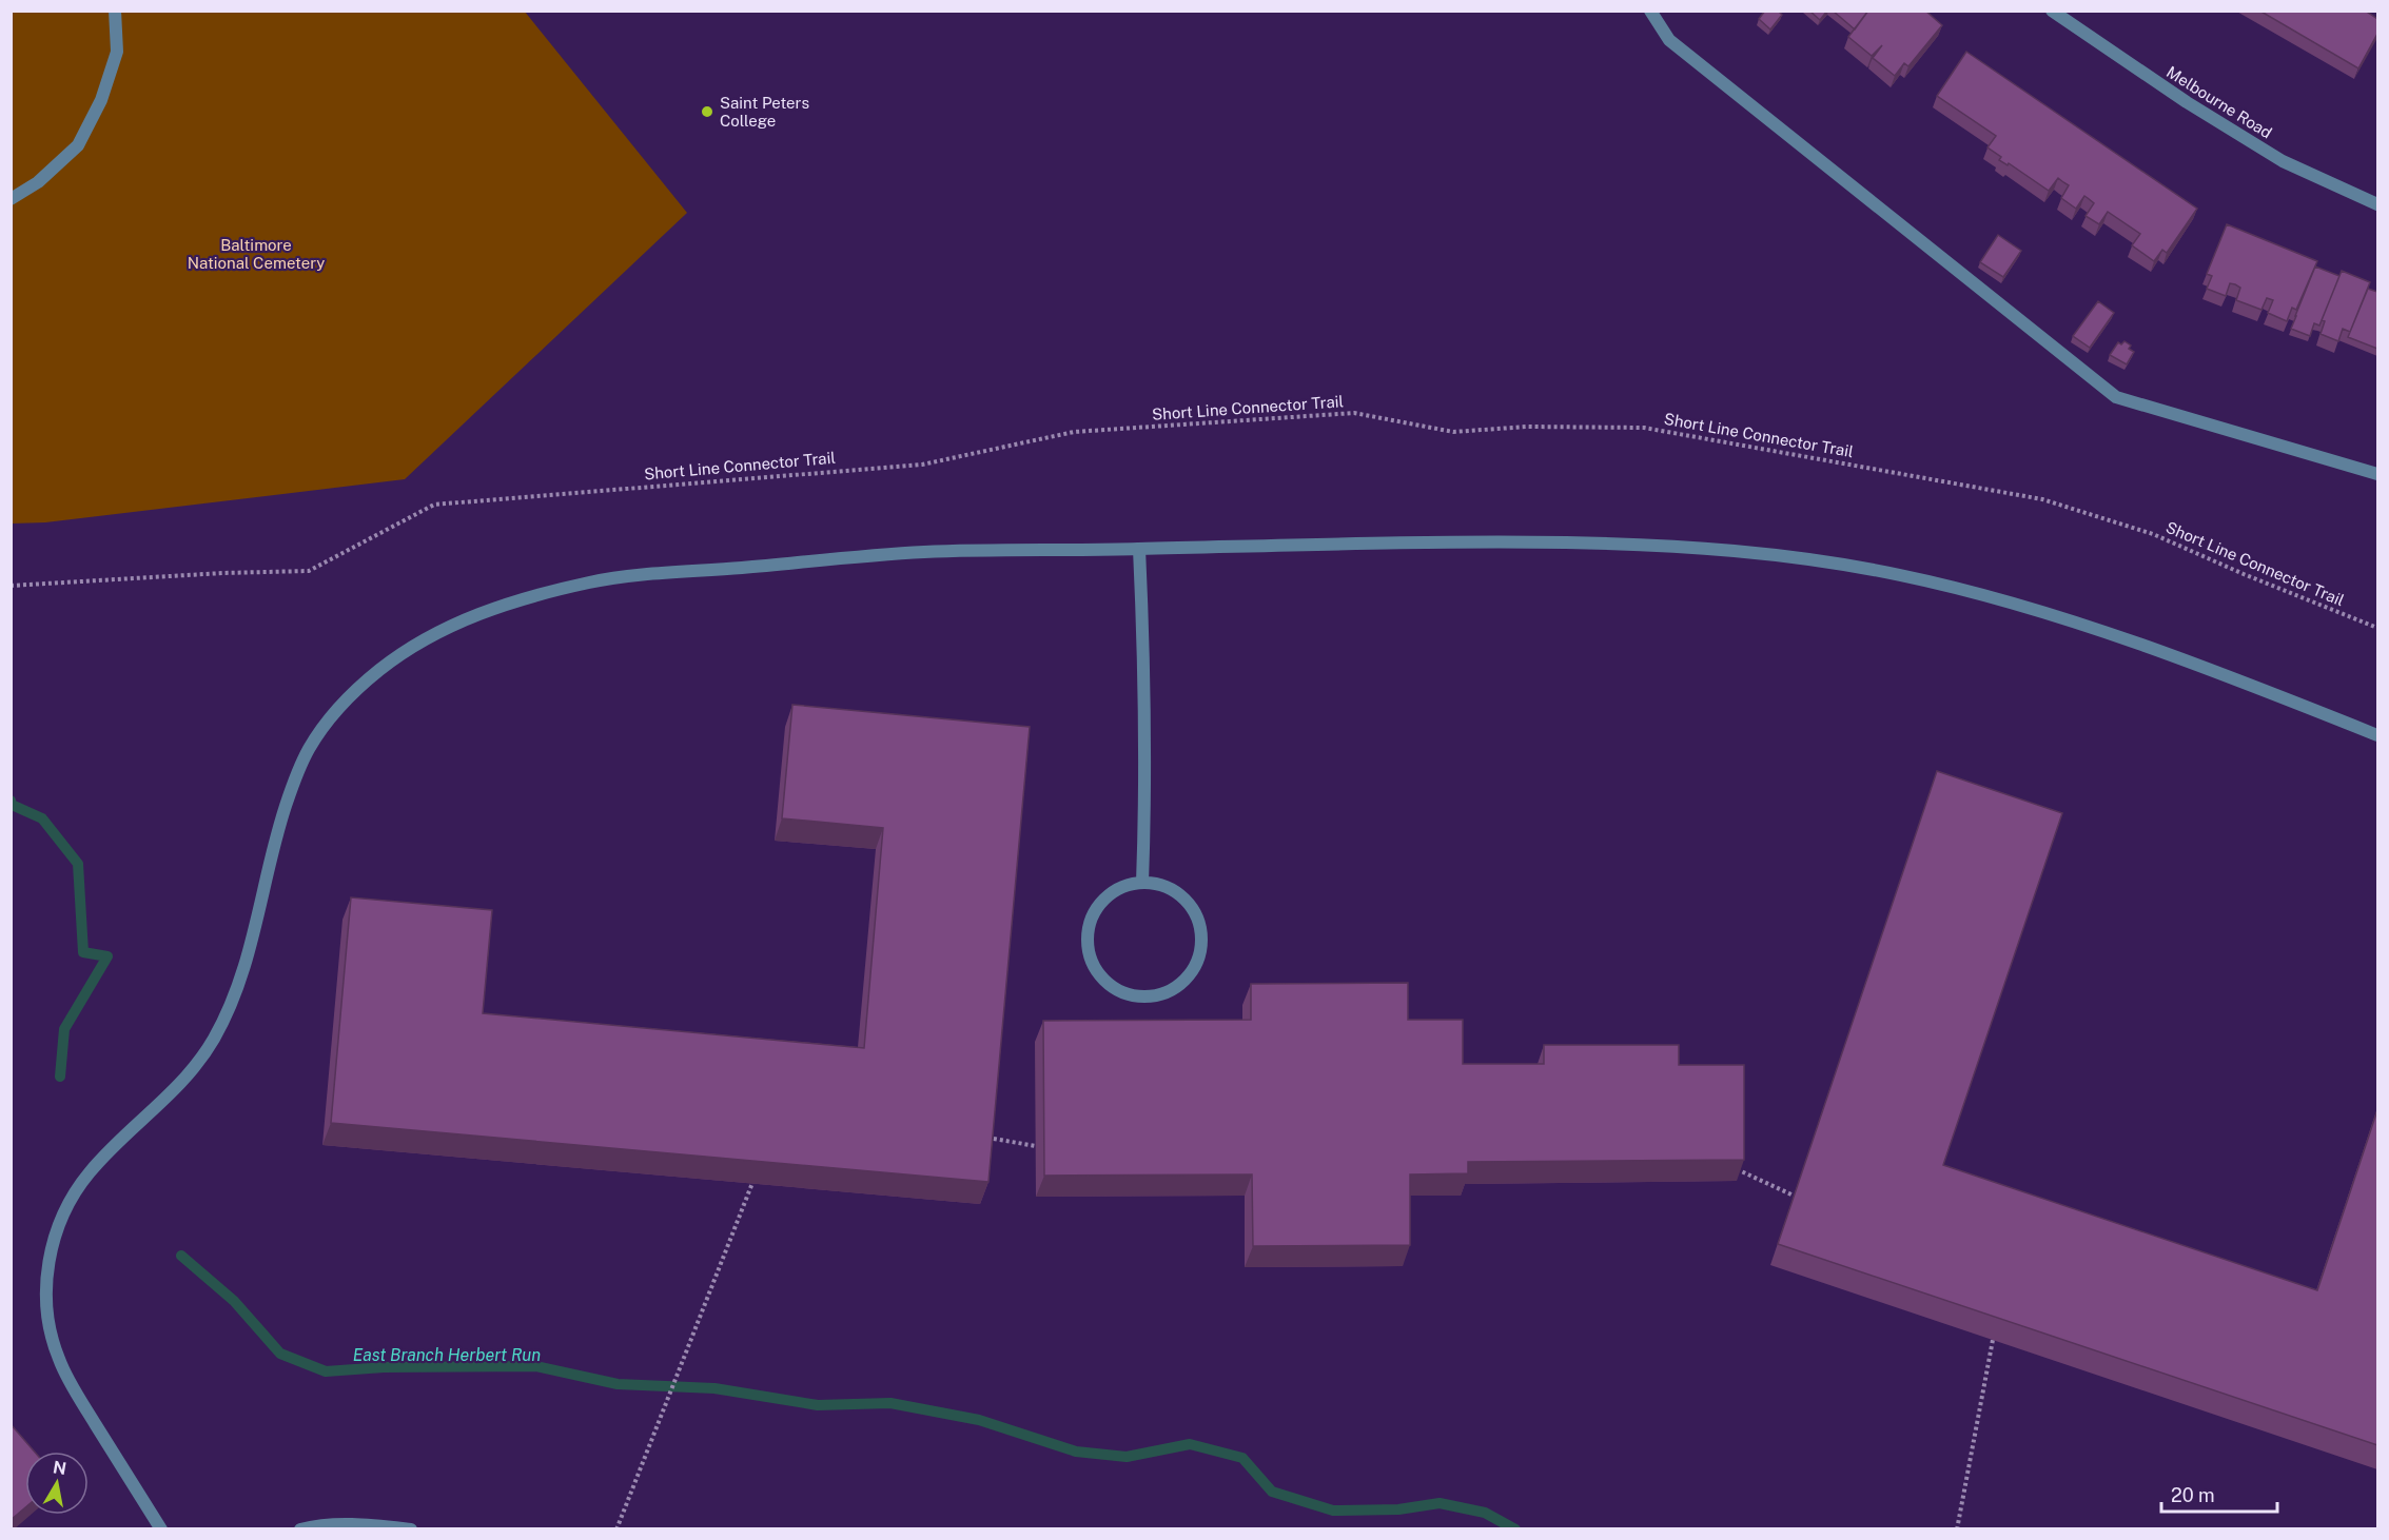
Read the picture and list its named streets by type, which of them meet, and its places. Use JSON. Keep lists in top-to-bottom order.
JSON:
{
  "streets": {
    "street": ["Melbourne Road"],
    "path": ["Short Line Connector Trail"]
  },
  "water": ["East Branch Herbert Run"],
  "parks": ["Baltimore National Cemetery"],
  "places": ["Saint Peters College"],
  "scale_bar": "20 m",
  "north": "top"
}
